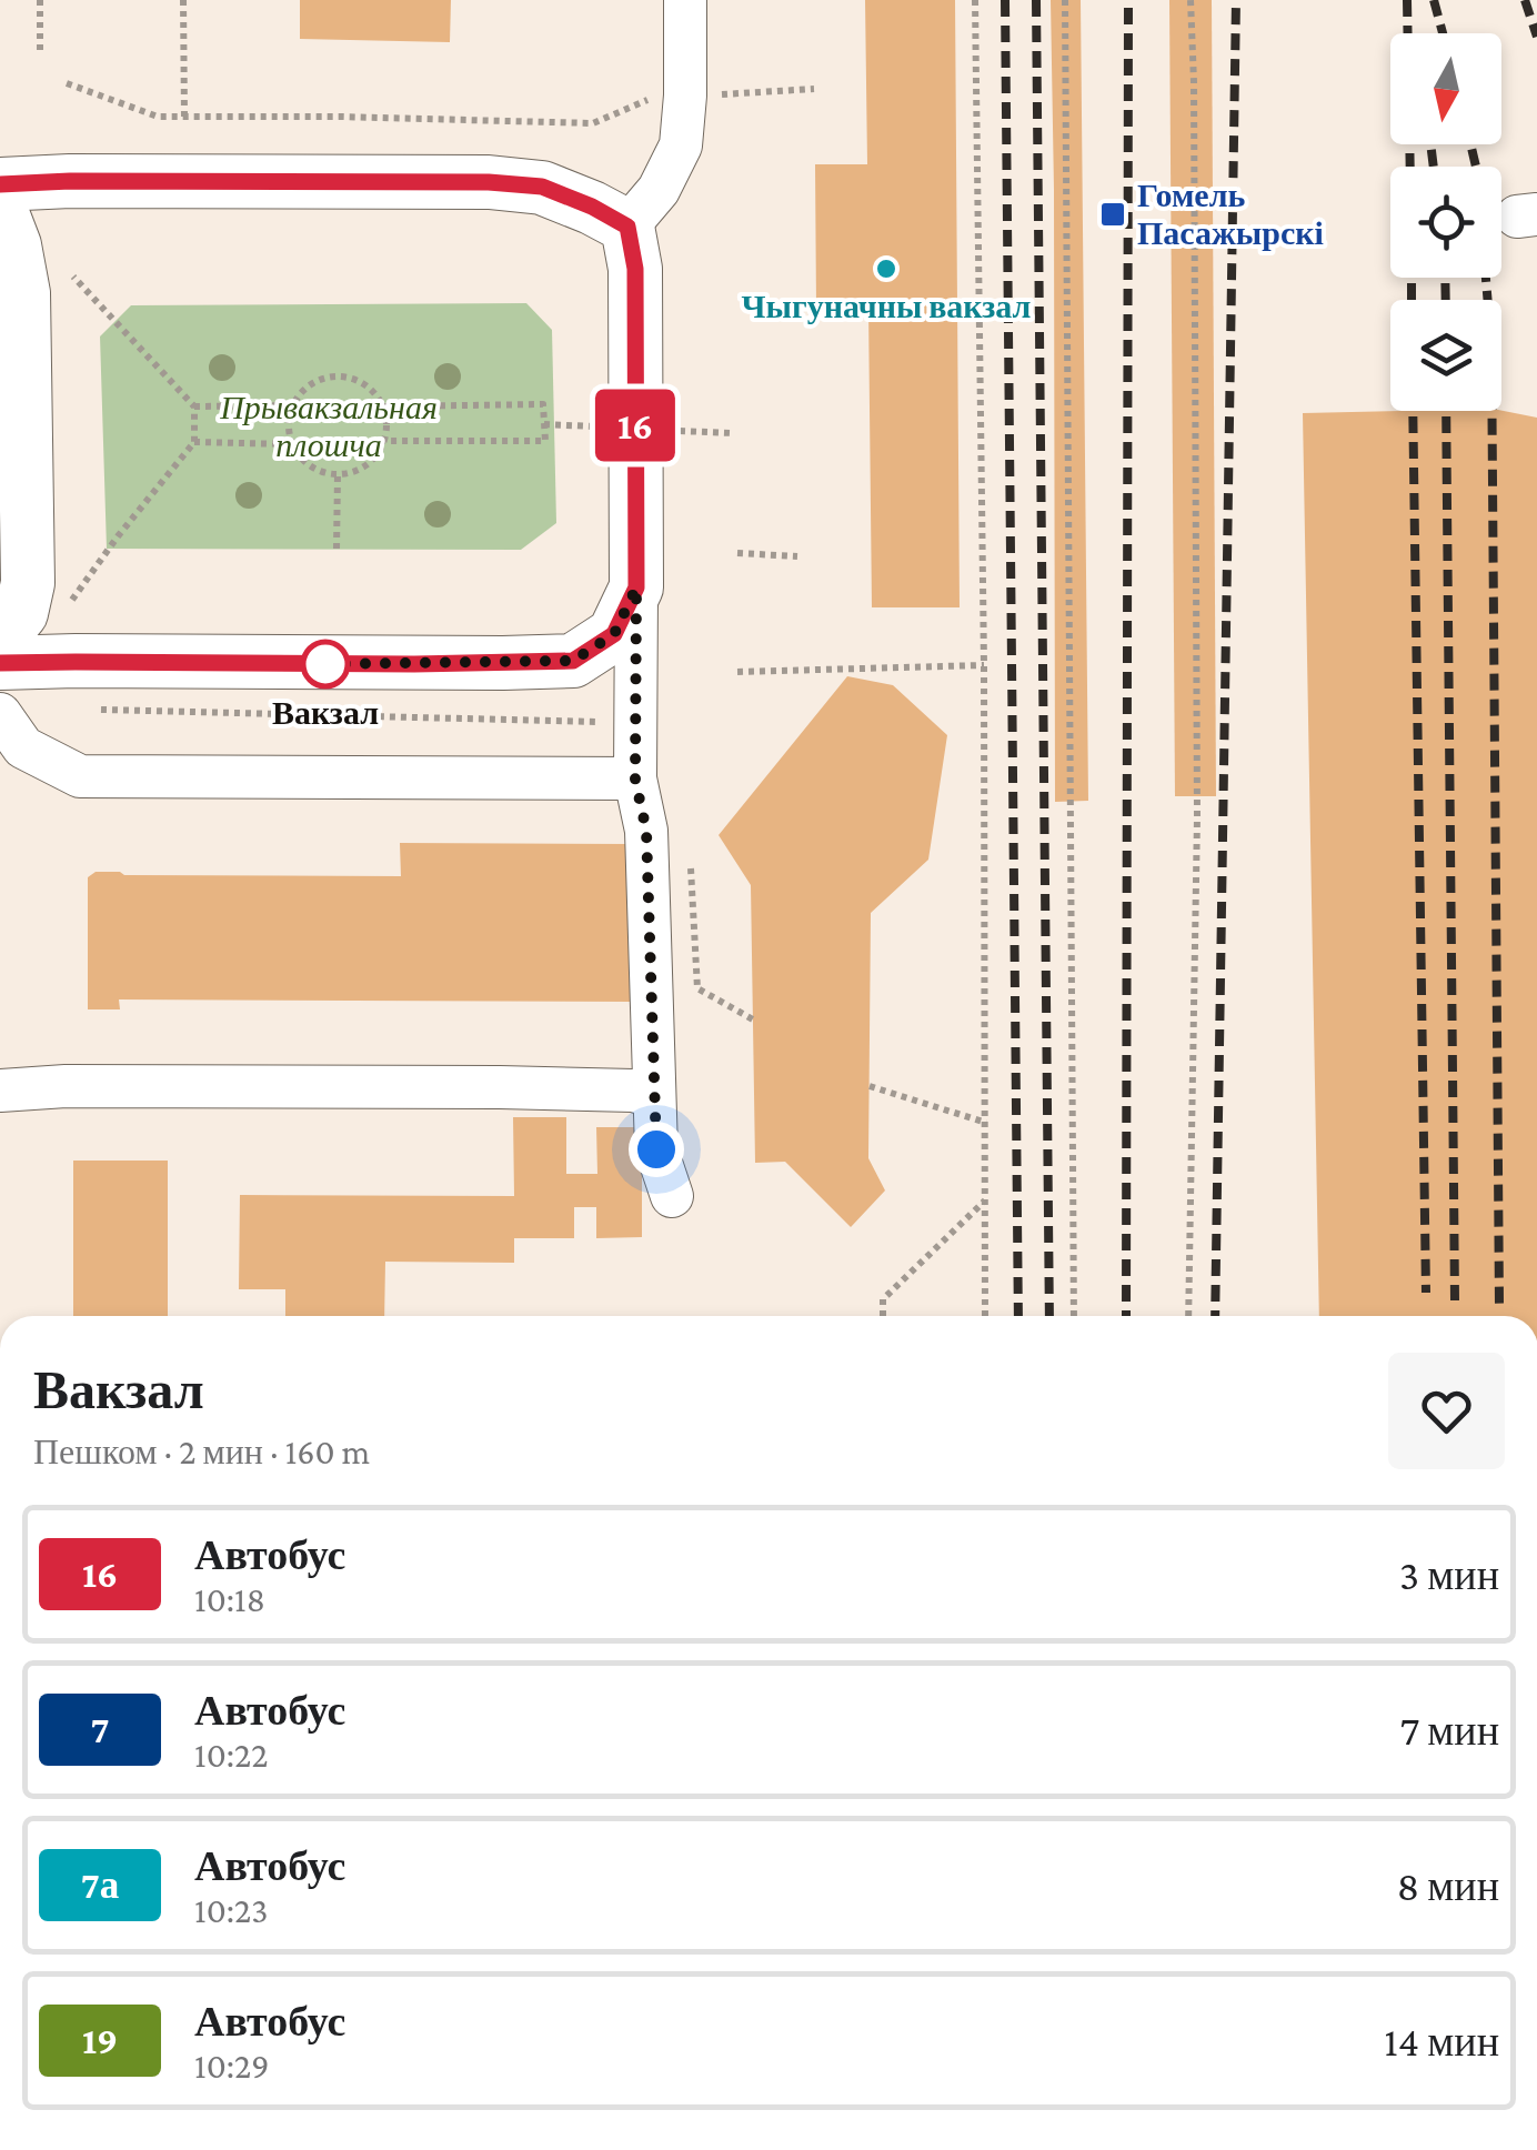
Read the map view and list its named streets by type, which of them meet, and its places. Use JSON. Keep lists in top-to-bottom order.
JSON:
{
  "parks": ["Прывакзальная плошча"],
  "places": {
    "transit": ["Гомель Пасажырскі"],
    "other": ["Чыгуначны вакзал", "Вакзал"]
  },
  "lines": ["bus line 16"],
  "north": "bottom",
  "page": {
    "on_map": "16",
    "heading": ["Вакзал", "Пешком · 2 мин · 160 m"],
    "list": [
      {
        "mark": "16",
        "name": "Автобус",
        "note": "10:18",
        "value": "3 мин"
      },
      {
        "mark": "7",
        "name": "Автобус",
        "note": "10:22",
        "value": "7 мин"
      },
      {
        "mark": "7а",
        "name": "Автобус",
        "note": "10:23",
        "value": "8 мин"
      },
      {
        "mark": "19",
        "name": "Автобус",
        "note": "10:29",
        "value": "14 мин"
      }
    ]
  }
}
